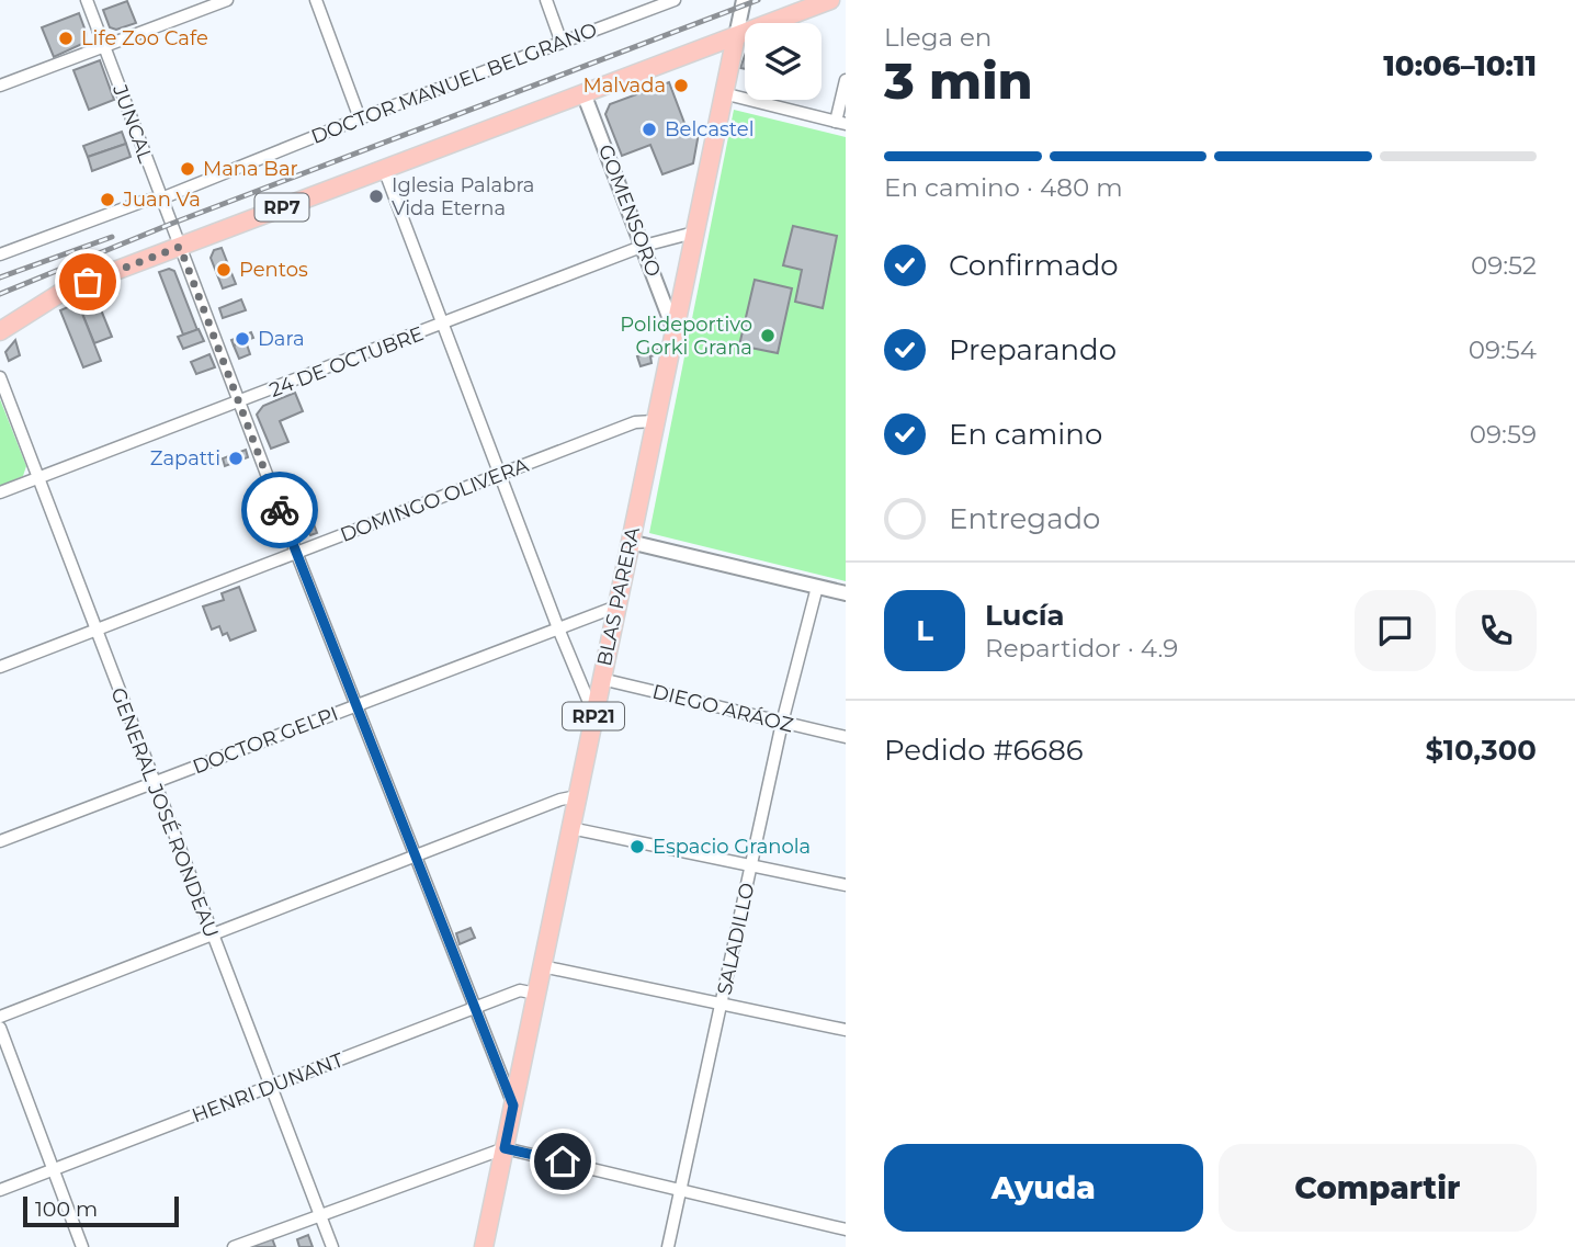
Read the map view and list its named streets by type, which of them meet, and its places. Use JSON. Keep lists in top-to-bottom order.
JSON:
{
  "streets": {
    "main road": ["RP7", "BLAS PARERA", "RP21"],
    "street": [
      "DOCTOR MANUEL BELGRANO",
      "JUNCAL",
      "GOMENSORO",
      "24 DE OCTUBRE",
      "DOMINGO OLIVERA",
      "DIEGO ARÁOZ",
      "DOCTOR GELPI",
      "GENERAL JOSÉ RONDEAU",
      "SALADILLO",
      "HENRI DUNANT"
    ]
  },
  "crossings": [
    ["DOCTOR MANUEL BELGRANO", "JUNCAL"],
    ["JUNCAL", "RP7"],
    ["JUNCAL", "24 DE OCTUBRE"],
    ["JUNCAL", "DOMINGO OLIVERA"],
    ["JUNCAL", "BLAS PARERA"],
    ["JUNCAL", "DOCTOR GELPI"],
    ["JUNCAL", "HENRI DUNANT"],
    ["RP7", "GOMENSORO"],
    ["RP7", "BLAS PARERA"],
    ["GOMENSORO", "24 DE OCTUBRE"],
    ["GOMENSORO", "BLAS PARERA"],
    ["24 DE OCTUBRE", "BLAS PARERA"],
    ["24 DE OCTUBRE", "GENERAL JOSÉ RONDEAU"],
    ["DOMINGO OLIVERA", "BLAS PARERA"],
    ["DOMINGO OLIVERA", "GENERAL JOSÉ RONDEAU"],
    ["BLAS PARERA", "DIEGO ARÁOZ"],
    ["BLAS PARERA", "DOCTOR GELPI"],
    ["BLAS PARERA", "HENRI DUNANT"],
    ["DIEGO ARÁOZ", "SALADILLO"],
    ["DOCTOR GELPI", "GENERAL JOSÉ RONDEAU"],
    ["GENERAL JOSÉ RONDEAU", "HENRI DUNANT"]
  ],
  "places": [
    "Life Zoo Cafe",
    "Malvada",
    "Belcastel",
    "Mana Bar",
    "Iglesia Palabra Vida Eterna",
    "Juan Va",
    "Pentos",
    "Polideportivo Gorki Grana",
    "Dara",
    "Zapatti",
    "Espacio Granola"
  ],
  "scale_bar": "100 m",
  "page": {
    "heading": ["3 min", "Llega en", "10:06–10:11"],
    "panel": [
      "Lucía",
      "Repartidor · 4.9",
      "Pedido #6686",
      "$10,300"
    ],
    "bar": "En camino · 480 m",
    "list": [
      ["Confirmado", "09:52"],
      ["Preparando", "09:54"],
      ["En camino", "09:59"],
      "Entregado"
    ],
    "round": "L",
    "buttons": ["Ayuda", "Compartir"],
    "scale": "100 m"
  }
}
